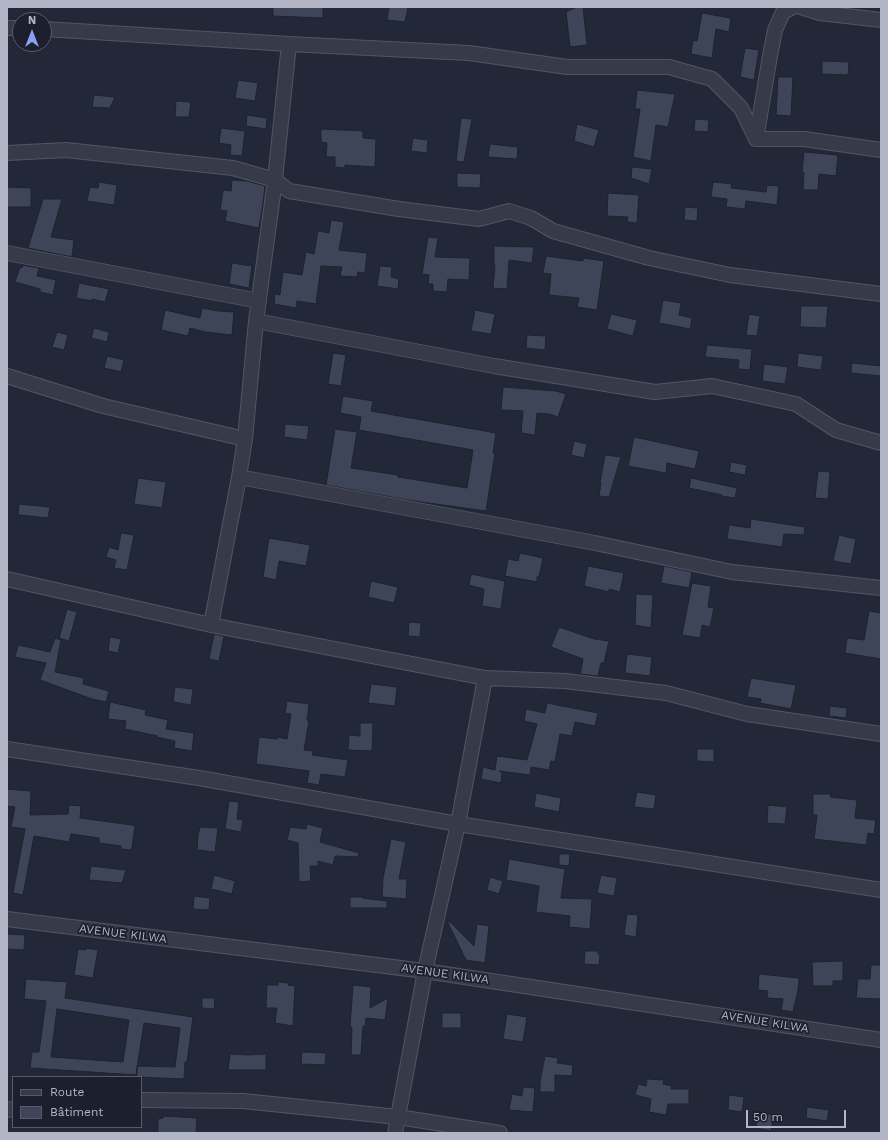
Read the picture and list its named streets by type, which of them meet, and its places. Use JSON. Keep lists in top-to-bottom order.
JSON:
{
  "streets": {
    "street": ["AVENUE KILWA"]
  },
  "legend": ["Route", "Bâtiment"],
  "scale_bar": "50 m",
  "north": "top"
}
